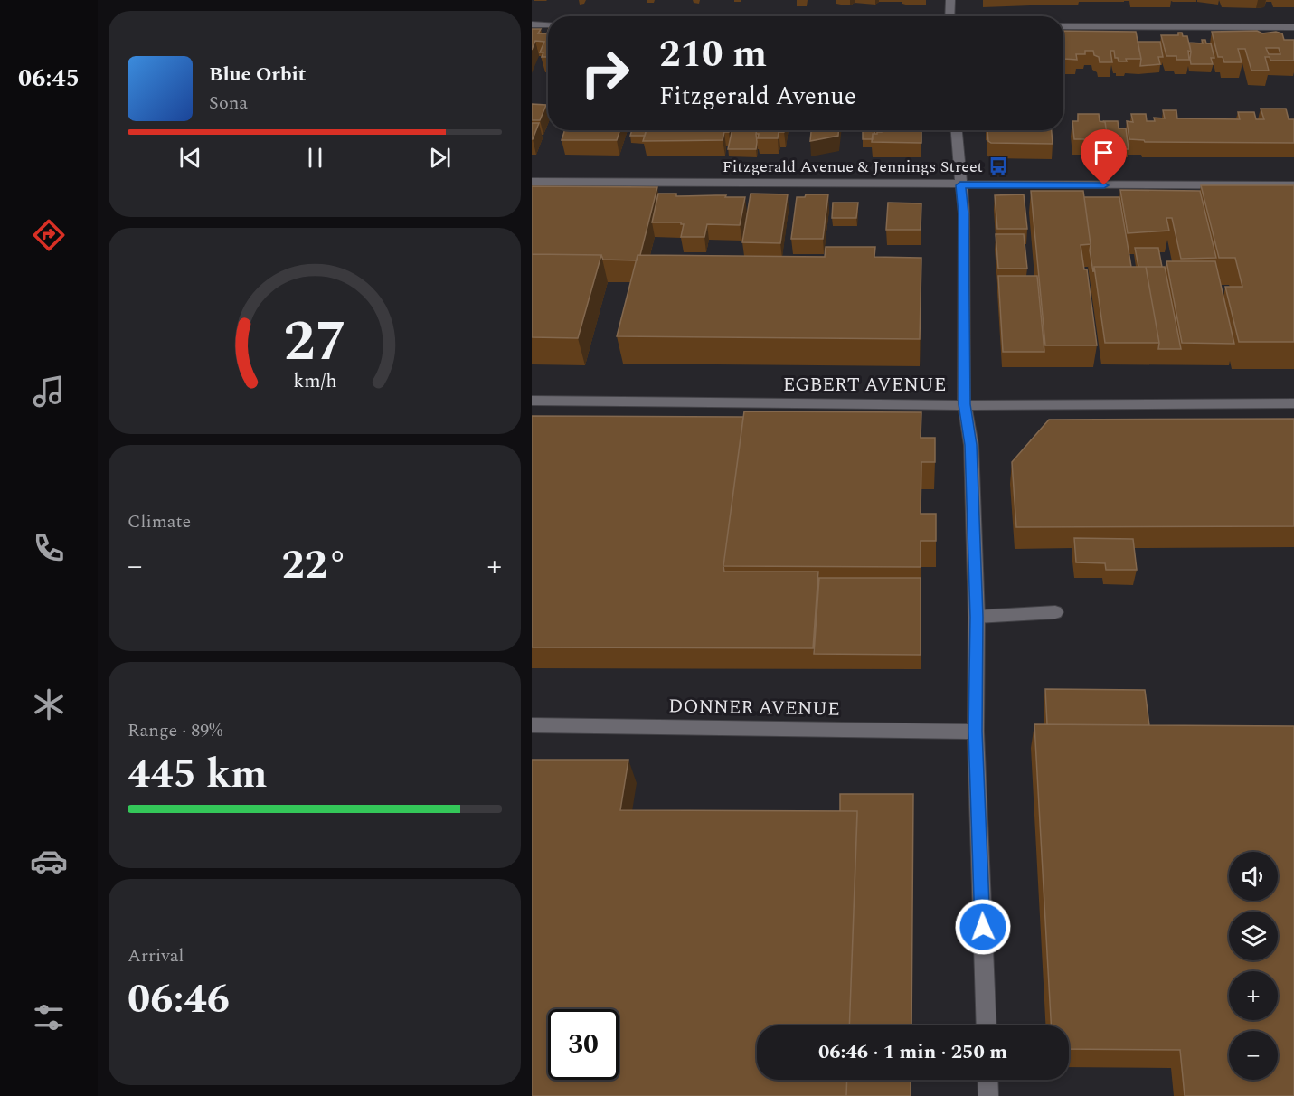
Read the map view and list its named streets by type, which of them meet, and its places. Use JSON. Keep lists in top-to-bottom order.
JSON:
{
  "streets": {
    "street": ["EGBERT AVENUE", "DONNER AVENUE"]
  },
  "places": {
    "bus stop": ["Fitzgerald Avenue & Jennings Street"]
  },
  "page": {
    "tabs": "06:45",
    "turn": ["210 m", "Fitzgerald Avenue"],
    "song": ["Blue Orbit", "Sona"],
    "tile": [
      "Climate",
      ["Range · 89%", "445 km"],
      ["Arrival", "06:46"]
    ],
    "heat": ["−", "22°", "+"],
    "map_buttons": ["+", "−"],
    "limit": "30",
    "trip": "06:46 · 1 min · 250 m",
    "gauge": ["27", "km/h"]
  }
}
